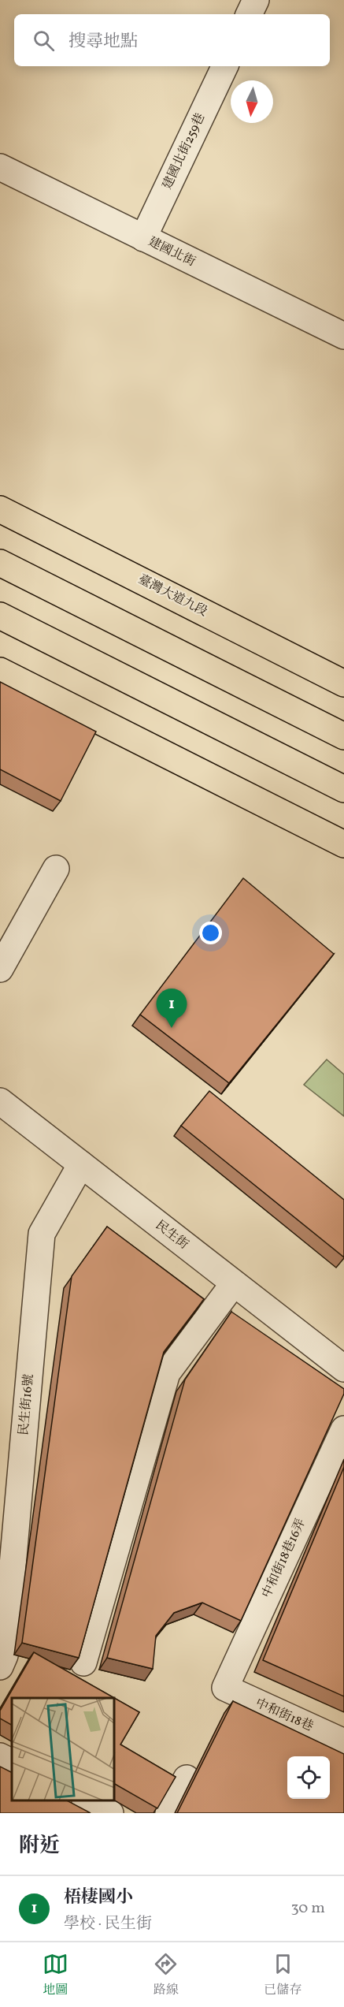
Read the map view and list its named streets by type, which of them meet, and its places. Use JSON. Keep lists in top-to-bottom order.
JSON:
{
  "streets": {
    "main road": ["臺灣大道九段"],
    "street": [
      "建國北街259巷",
      "建國北街",
      "民生街",
      "民生街16號",
      "中和街18巷16弄",
      "中和街18巷"
    ]
  },
  "crossings": [
    ["建國北街259巷", "建國北街"],
    ["民生街", "民生街16號"],
    ["中和街18巷16弄", "中和街18巷"]
  ],
  "north": "bottom",
  "page": {
    "search": "搜尋地點",
    "pins": "1",
    "heading": "附近",
    "list": [
      {
        "mark": "1",
        "name": "梧棲國小",
        "note": "學校 · 民生街",
        "value": "30 m"
      }
    ],
    "nav": ["地圖", "路線", "已儲存"]
  }
}
